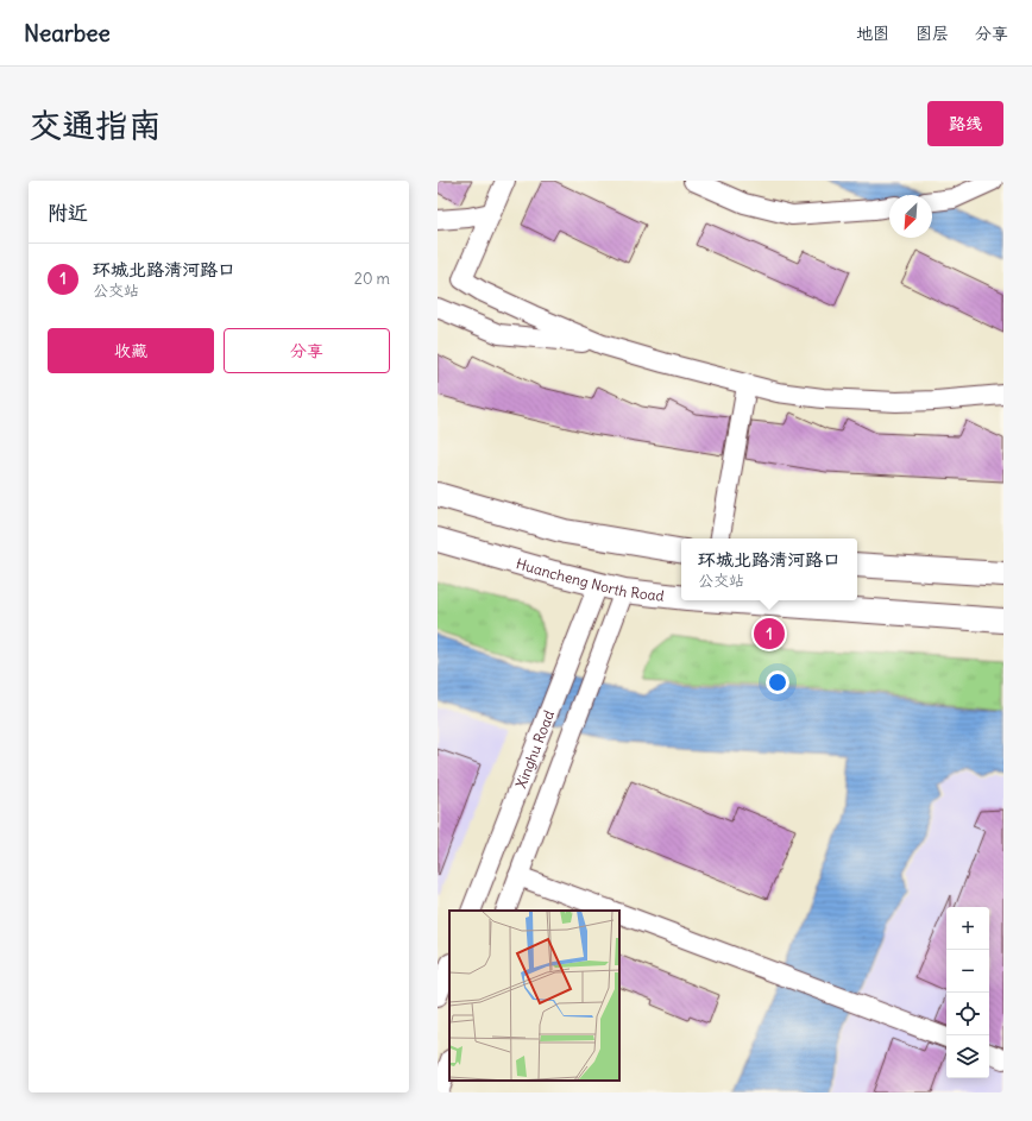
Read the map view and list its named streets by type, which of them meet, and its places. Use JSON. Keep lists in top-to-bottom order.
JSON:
{
  "streets": {
    "main road": ["Huancheng North Road"],
    "street": ["Xinghu Road"]
  },
  "crossings": [
    ["Huancheng North Road", "Xinghu Road"]
  ],
  "north": "bottom left",
  "page": {
    "header": "Nearbee",
    "nav": ["地图", "图层", "分享"],
    "buttons": [
      "路线",
      ["收藏", "分享"]
    ],
    "title": "交通指南",
    "heading": "附近",
    "list": [
      {
        "mark": "1",
        "name": "环城北路清河路口",
        "note": "公交站",
        "value": "20 m"
      }
    ],
    "popup": ["环城北路清河路口", "公交站"],
    "pins": "1",
    "map_buttons": ["+", "−"]
  }
}
